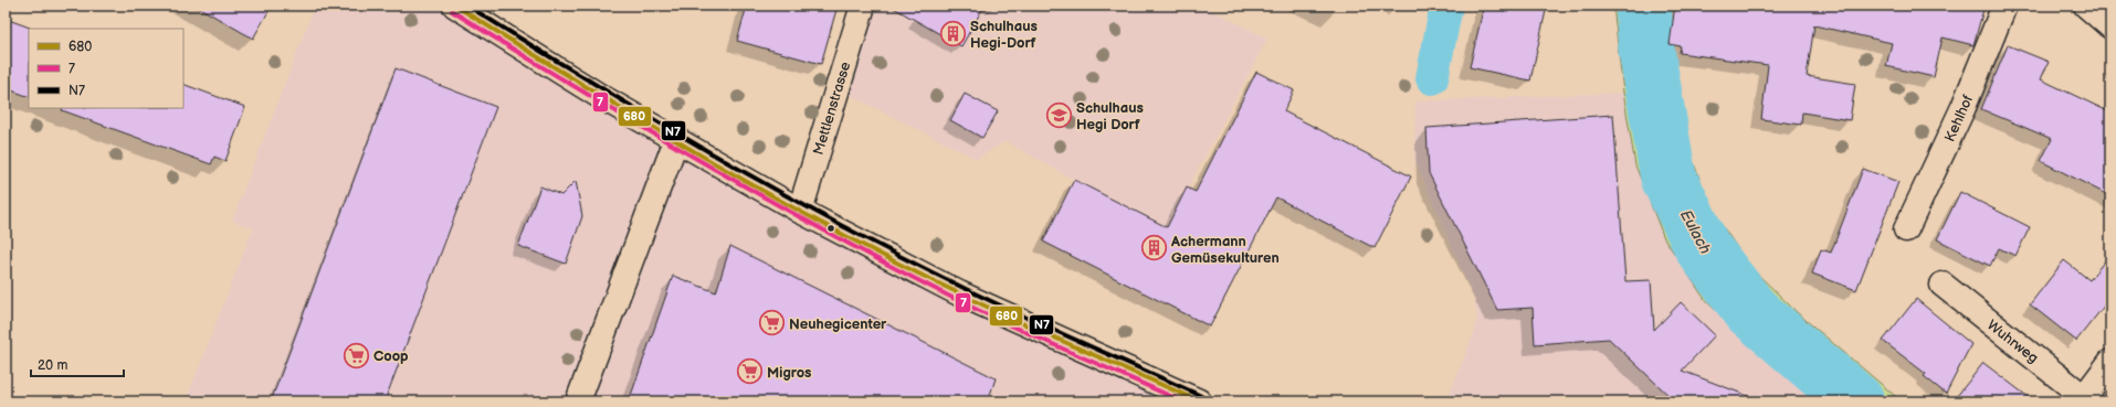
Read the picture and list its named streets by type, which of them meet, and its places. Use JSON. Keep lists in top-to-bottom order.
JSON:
{
  "streets": {
    "main road": ["Mettlenstrasse", "Kehlhof", "Wuhrweg"]
  },
  "water": ["Eulach"],
  "places": {
    "building": ["Schulhaus Hegi-Dorf", "Achermann Gemüsekulturen"],
    "school or university": ["Schulhaus Hegi Dorf"],
    "supermarket": ["Neuhegicenter", "Coop", "Migros"]
  },
  "lines": ["transit line 680", "transit line N7", "transit line 7"],
  "legend": ["680", "7", "N7"],
  "scale_bar": "20 m"
}
